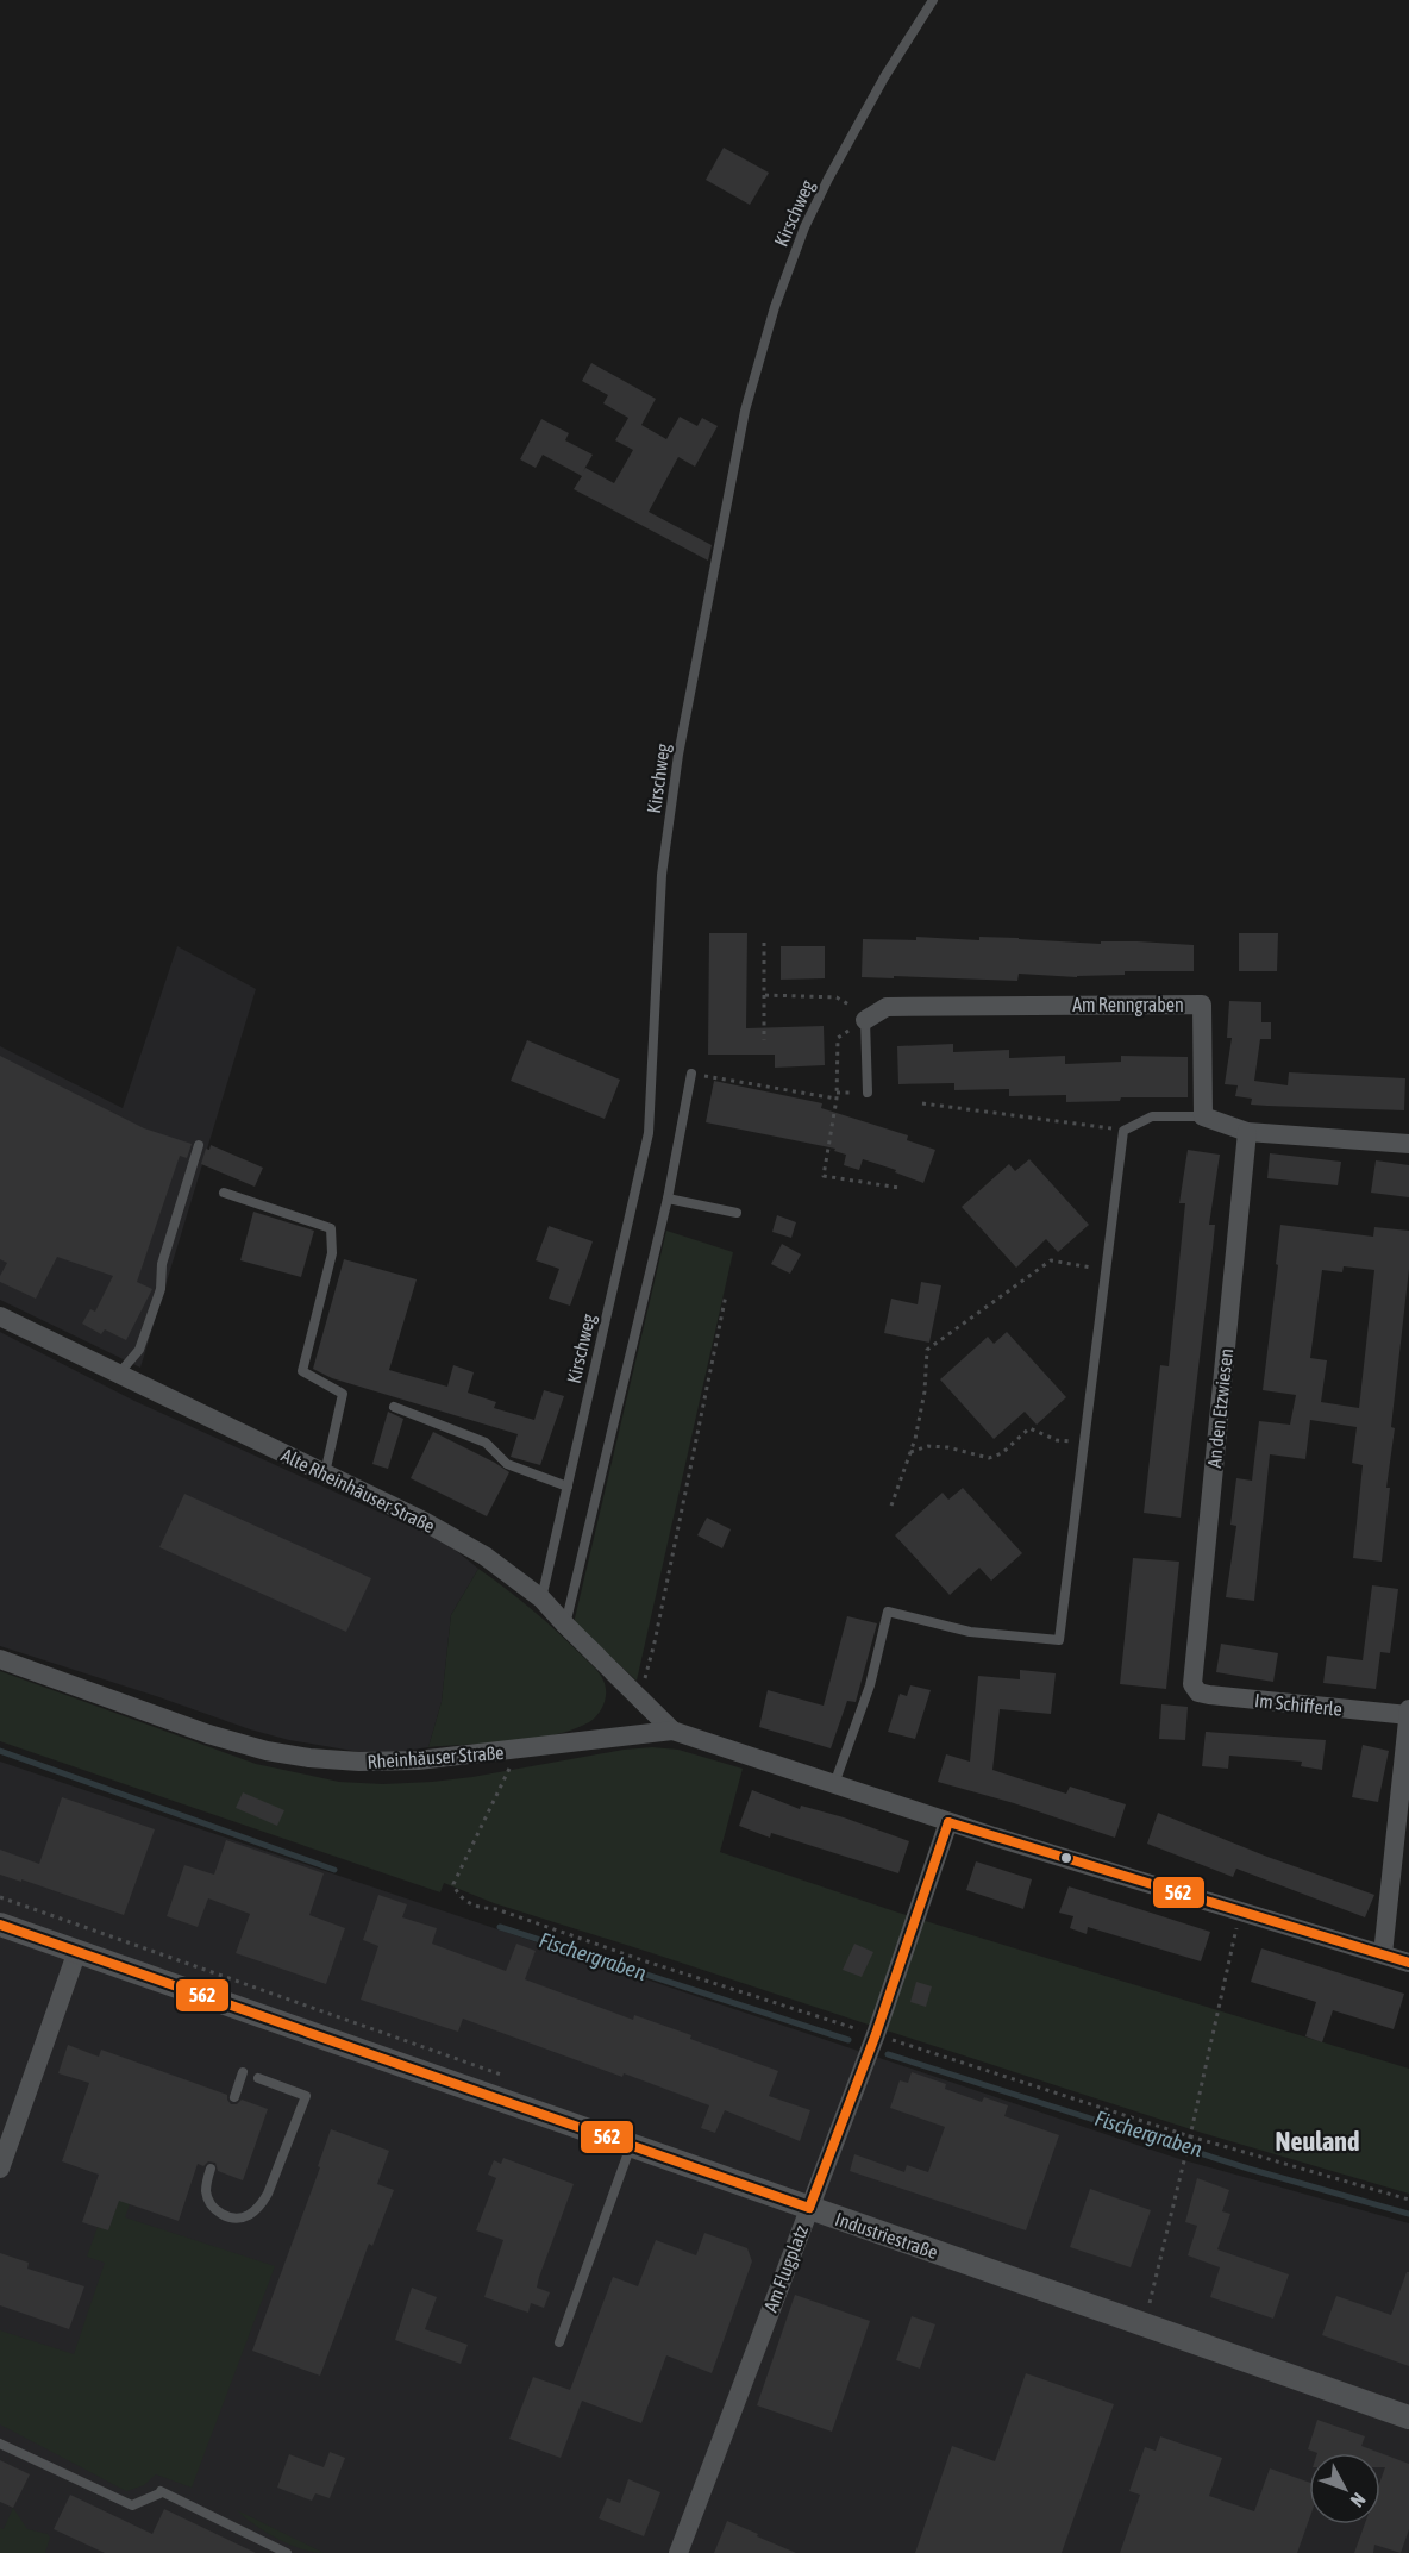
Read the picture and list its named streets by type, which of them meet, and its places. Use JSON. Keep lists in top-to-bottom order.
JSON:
{
  "streets": {
    "street": [
      "Am Renngraben",
      "An den Etzwiesen",
      "Alte Rheinhäuser Straße",
      "Im Schifferle",
      "Rheinhäuser Straße",
      "Industriestraße",
      "Am Flugplatz"
    ],
    "lane": ["Kirschweg"]
  },
  "crossings": [
    ["Kirschweg", "Alte Rheinhäuser Straße"],
    ["An den Etzwiesen", "Im Schifferle"],
    ["Alte Rheinhäuser Straße", "Rheinhäuser Straße"],
    ["Rheinhäuser Straße", "Am Flugplatz"],
    ["Industriestraße", "Am Flugplatz"]
  ],
  "districts": ["Neuland"],
  "water": ["Fischergraben"],
  "lines": ["transit line 562"],
  "north": "bottom right"
}
